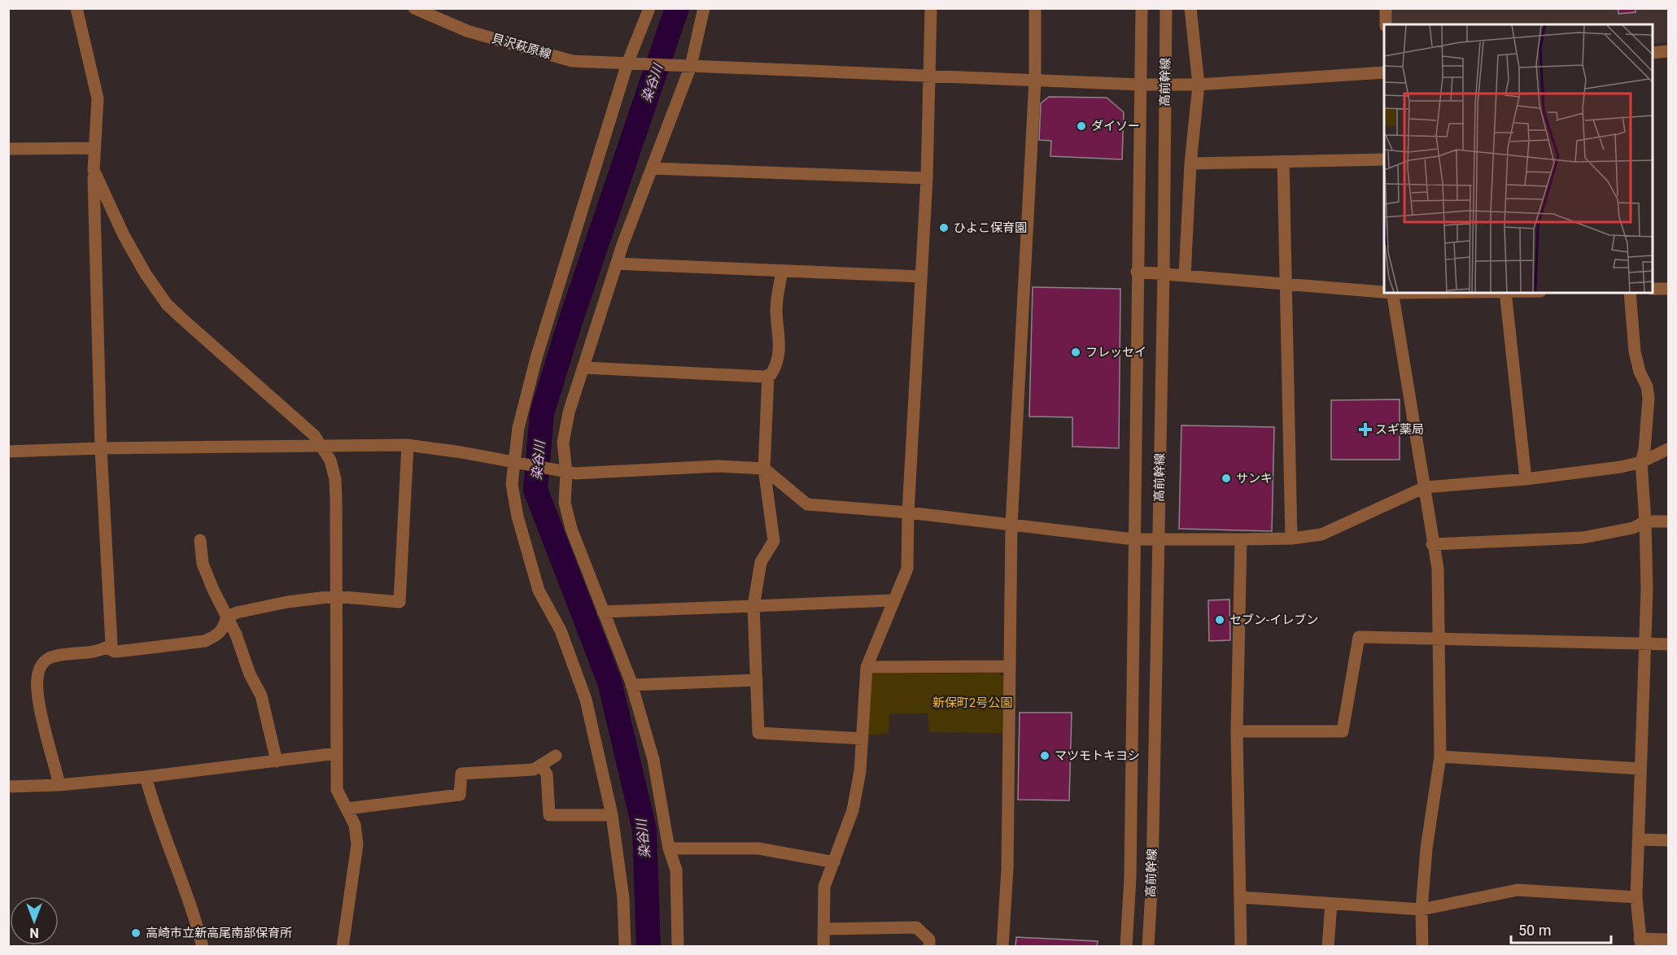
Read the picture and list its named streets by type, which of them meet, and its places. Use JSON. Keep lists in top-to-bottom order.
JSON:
{
  "streets": {
    "street": ["貝沢萩原線", "高前幹線"]
  },
  "crossings": [
    ["貝沢萩原線", "高前幹線"]
  ],
  "water": ["染谷川"],
  "parks": ["新保町2号公園"],
  "places": {
    "other": [
      "ダイソー",
      "ひよこ保育園",
      "フレッセイ",
      "サンキ",
      "セブン-イレブン",
      "マツモトキヨシ",
      "高崎市立新高尾南部保育所"
    ],
    "health": ["スギ薬局"]
  },
  "scale_bar": "50 m",
  "north": "bottom"
}
